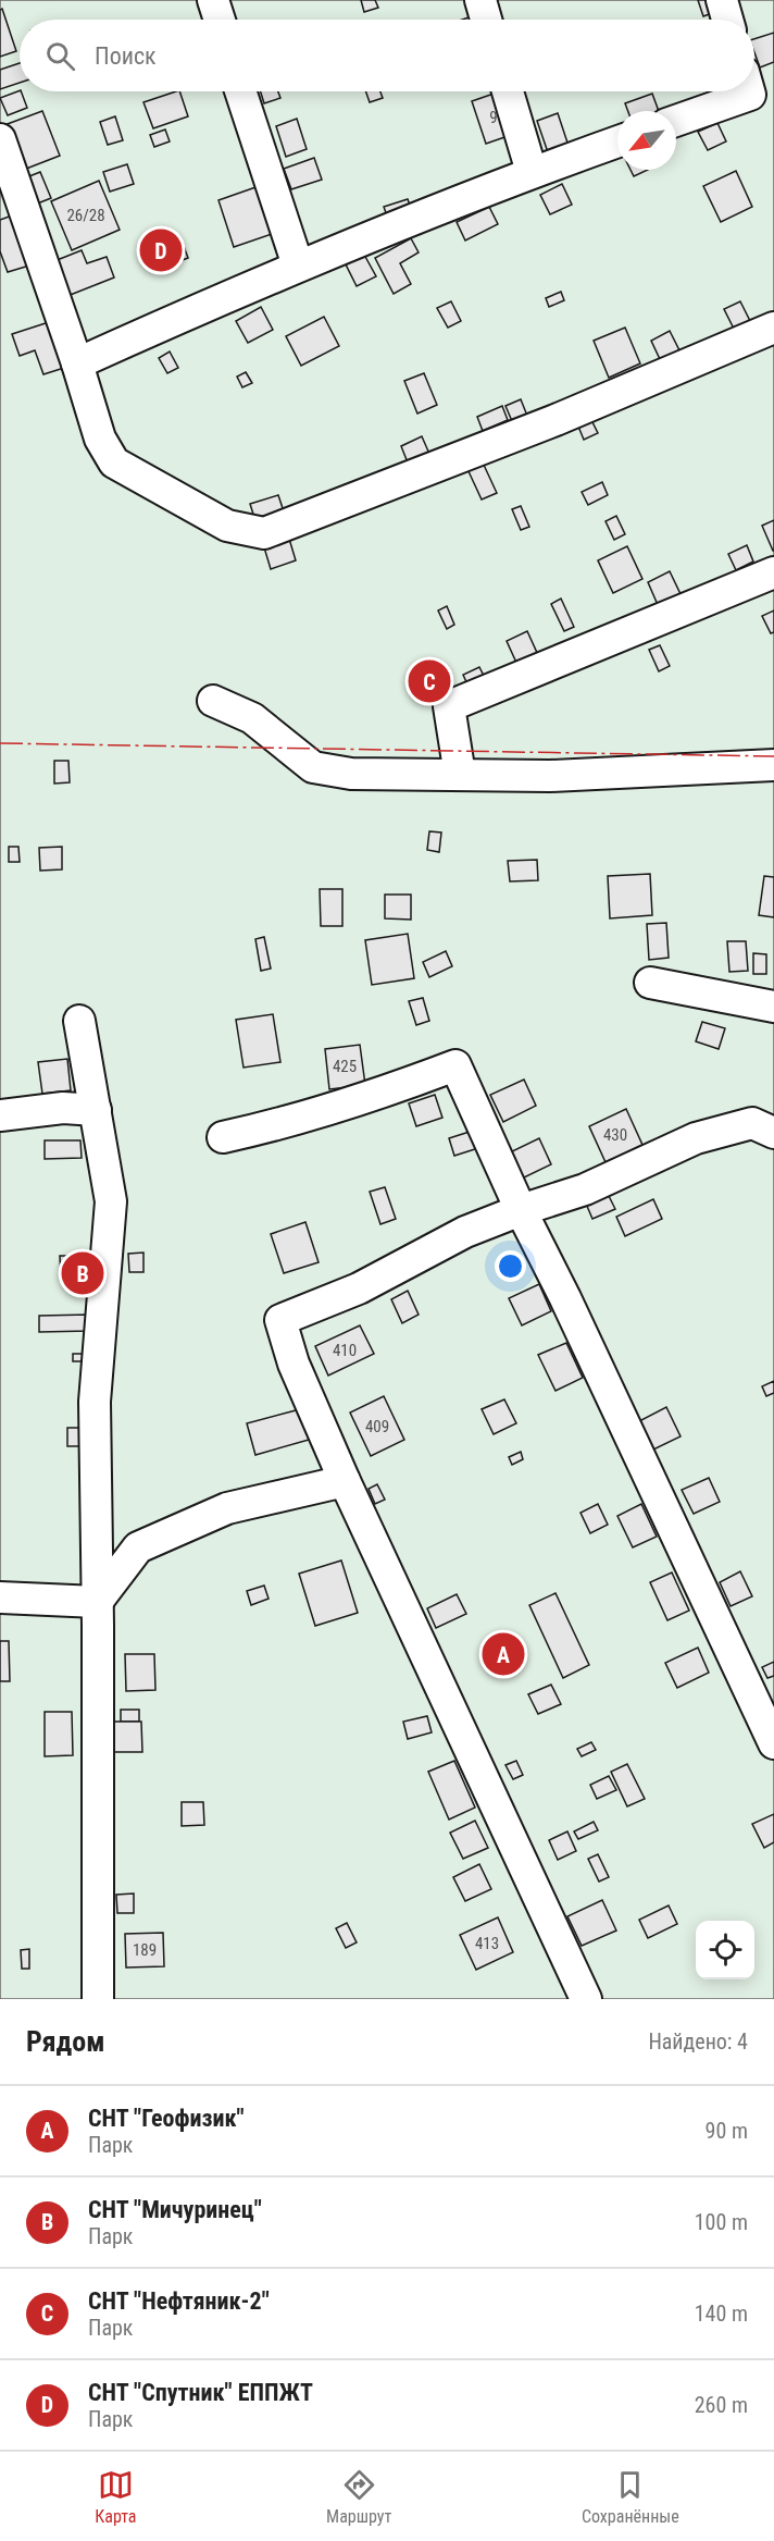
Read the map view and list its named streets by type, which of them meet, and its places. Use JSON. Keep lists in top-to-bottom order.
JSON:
{
  "house_numbers": [
    "9",
    "26/28",
    "425",
    "430",
    "410",
    "409",
    "413",
    "189"
  ],
  "north": "bottom left",
  "page": {
    "search": "Поиск",
    "pins": [
      "D",
      "C",
      "B",
      "A"
    ],
    "heading": ["Рядом", "Найдено: 4"],
    "list": [
      {
        "mark": "A",
        "name": "СНТ \"Геофизик\"",
        "note": "Парк",
        "value": "90 m"
      },
      {
        "mark": "B",
        "name": "СНТ \"Мичуринец\"",
        "note": "Парк",
        "value": "100 m"
      },
      {
        "mark": "C",
        "name": "СНТ \"Нефтяник-2\"",
        "note": "Парк",
        "value": "140 m"
      },
      {
        "mark": "D",
        "name": "СНТ \"Спутник\" ЕППЖТ",
        "note": "Парк",
        "value": "260 m"
      }
    ],
    "nav": ["Карта", "Маршрут", "Сохранённые"]
  }
}
